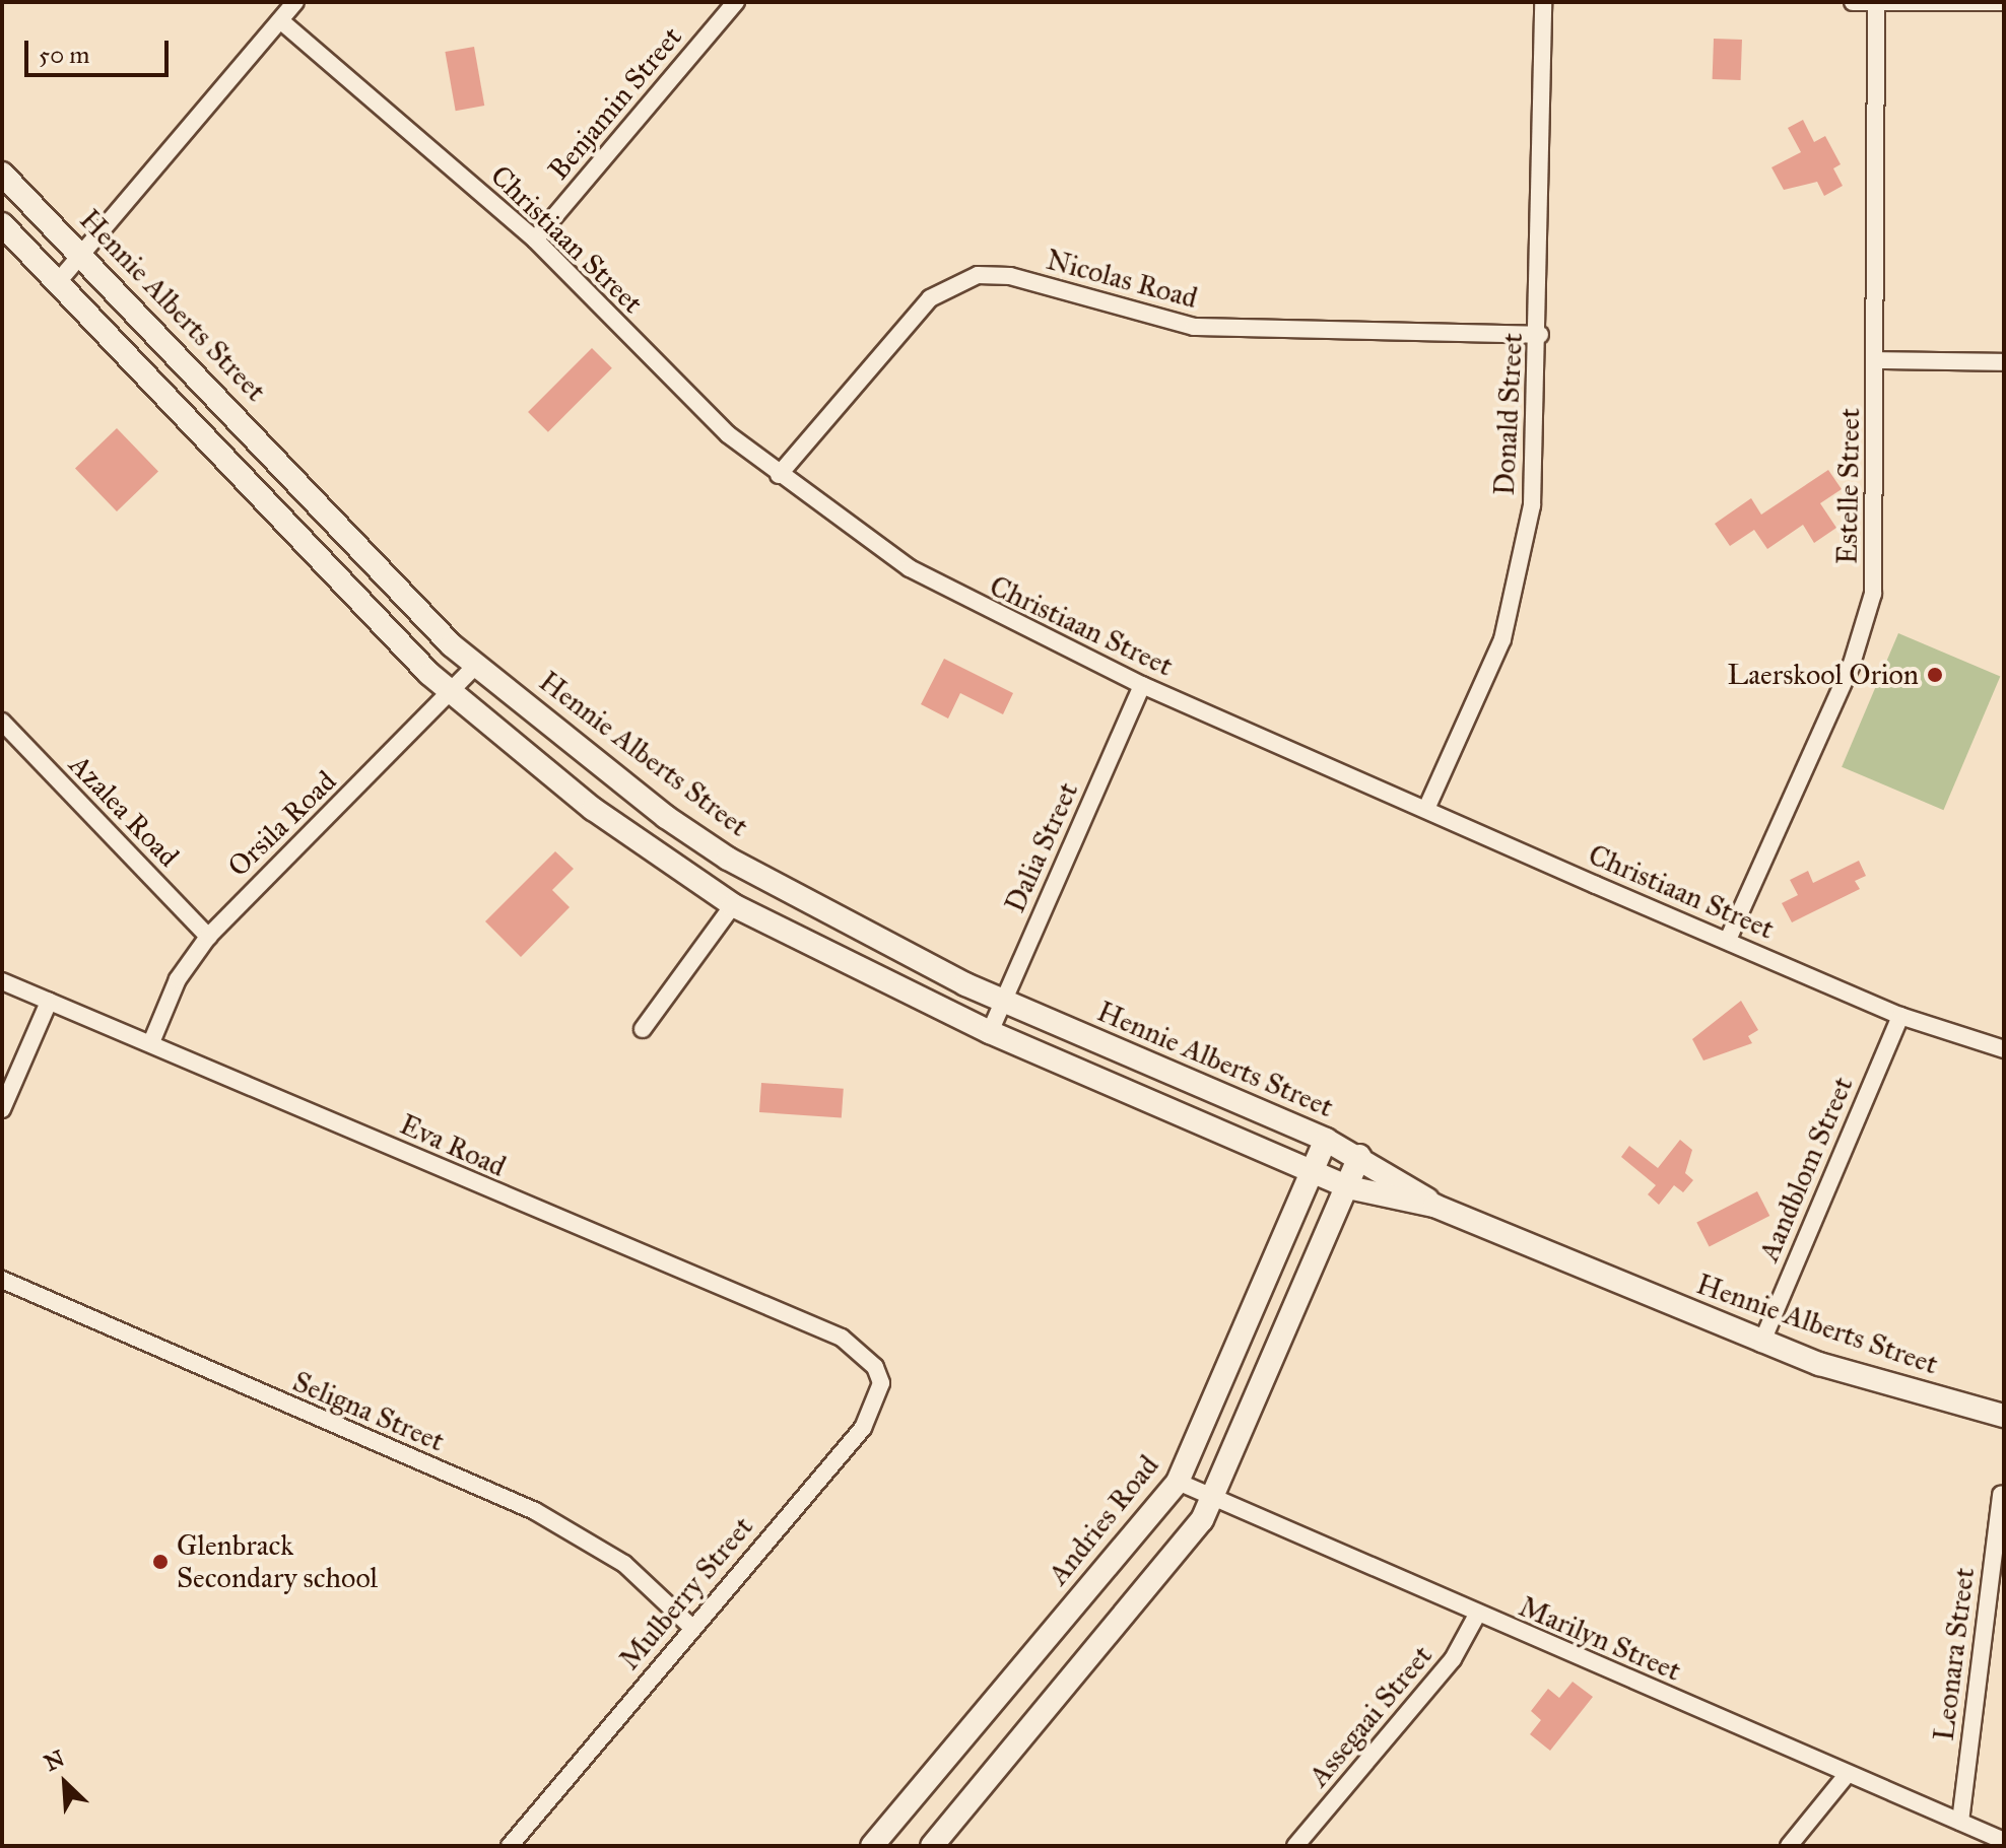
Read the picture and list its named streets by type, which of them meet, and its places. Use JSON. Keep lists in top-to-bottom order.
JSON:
{
  "streets": {
    "street": [
      "Benjamin Street",
      "Christiaan Street",
      "Nicolas Road",
      "Hennie Alberts Street",
      "Donald Street",
      "Estelle Street",
      "Azalea Road",
      "Orsila Road",
      "Dalia Street",
      "Eva Road",
      "Aandblom Street",
      "Seligna Street",
      "Andries Road",
      "Mulberry Street",
      "Marilyn Street",
      "Leonara Street",
      "Assegaai Street"
    ]
  },
  "crossings": [
    ["Benjamin Street", "Christiaan Street"],
    ["Christiaan Street", "Nicolas Road"],
    ["Christiaan Street", "Donald Street"],
    ["Christiaan Street", "Estelle Street"],
    ["Christiaan Street", "Dalia Street"],
    ["Christiaan Street", "Aandblom Street"],
    ["Nicolas Road", "Donald Street"],
    ["Hennie Alberts Street", "Orsila Road"],
    ["Hennie Alberts Street", "Dalia Street"],
    ["Hennie Alberts Street", "Aandblom Street"],
    ["Hennie Alberts Street", "Andries Road"],
    ["Azalea Road", "Orsila Road"],
    ["Orsila Road", "Eva Road"],
    ["Eva Road", "Mulberry Street"],
    ["Seligna Street", "Mulberry Street"],
    ["Andries Road", "Marilyn Street"],
    ["Marilyn Street", "Leonara Street"],
    ["Marilyn Street", "Assegaai Street"]
  ],
  "places": ["Laerskool Orion", "Glenbrack Secondary school"],
  "scale_bar": "50 m",
  "north": "top left"
}
